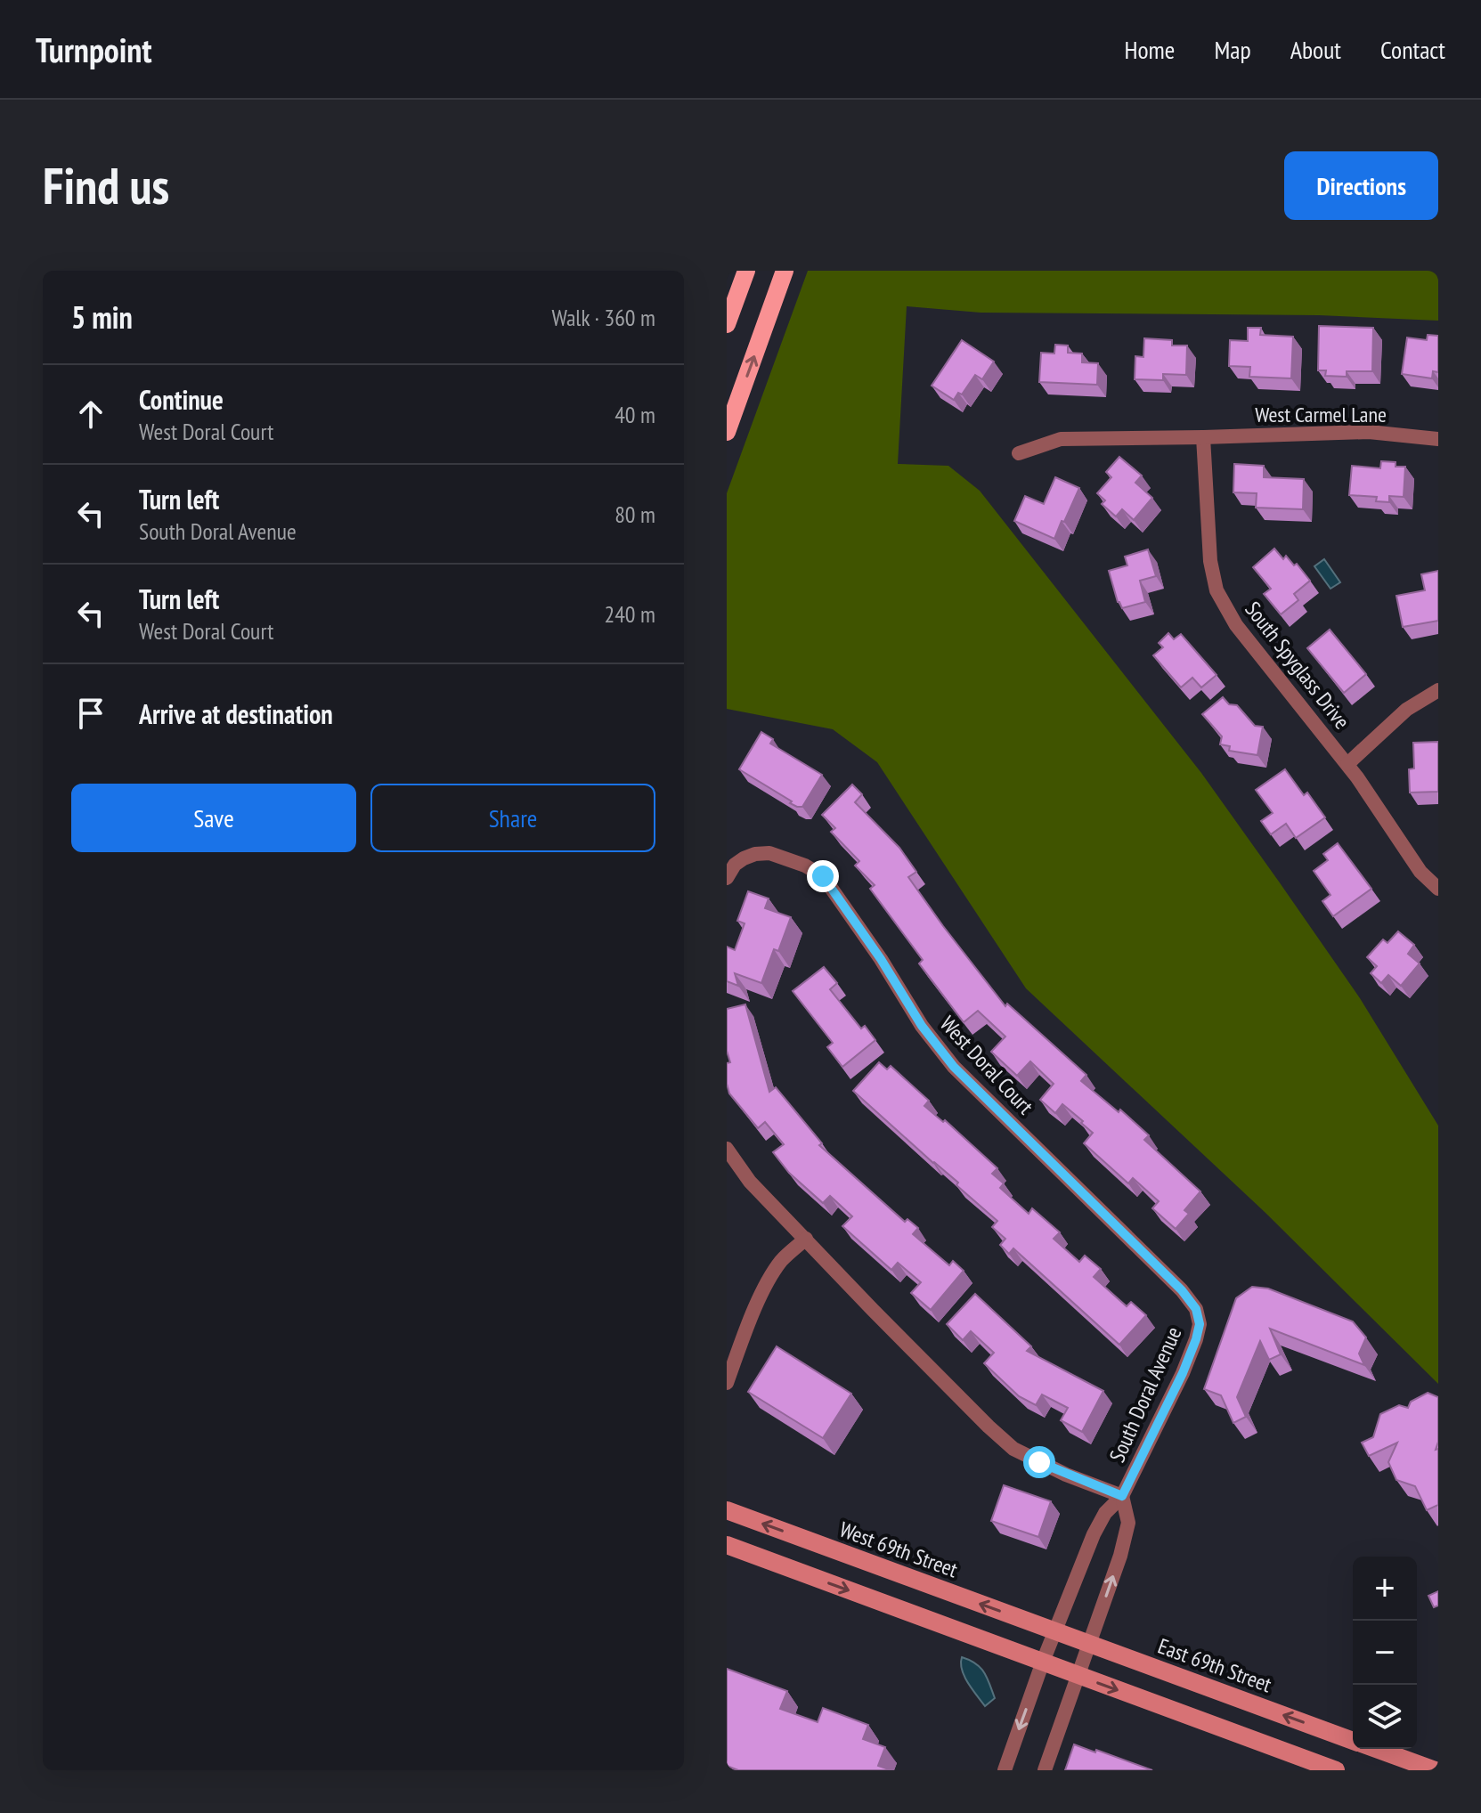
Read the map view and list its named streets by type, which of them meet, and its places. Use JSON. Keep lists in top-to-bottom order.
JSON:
{
  "streets": {
    "main road": ["West 69th Street", "East 69th Street"],
    "street": [
      "West Carmel Lane",
      "South Spyglass Drive",
      "West Doral Court",
      "South Doral Avenue"
    ]
  },
  "crossings": [
    ["West Carmel Lane", "South Spyglass Drive"],
    ["West Doral Court", "South Doral Avenue"],
    ["South Doral Avenue", "West 69th Street"],
    ["South Doral Avenue", "East 69th Street"],
    ["West 69th Street", "East 69th Street"]
  ],
  "page": {
    "header": "Turnpoint",
    "nav": [
      "Home",
      "Map",
      "About",
      "Contact"
    ],
    "buttons": [
      "Directions",
      ["Save", "Share"]
    ],
    "title": "Find us",
    "heading": ["5 min", "Walk · 360 m"],
    "list": [
      ["Continue", "West Doral Court", "40 m"],
      ["Turn left", "South Doral Avenue", "80 m"],
      ["Turn left", "West Doral Court", "240 m"],
      "Arrive at destination"
    ],
    "map_buttons": ["+", "−"]
  }
}
